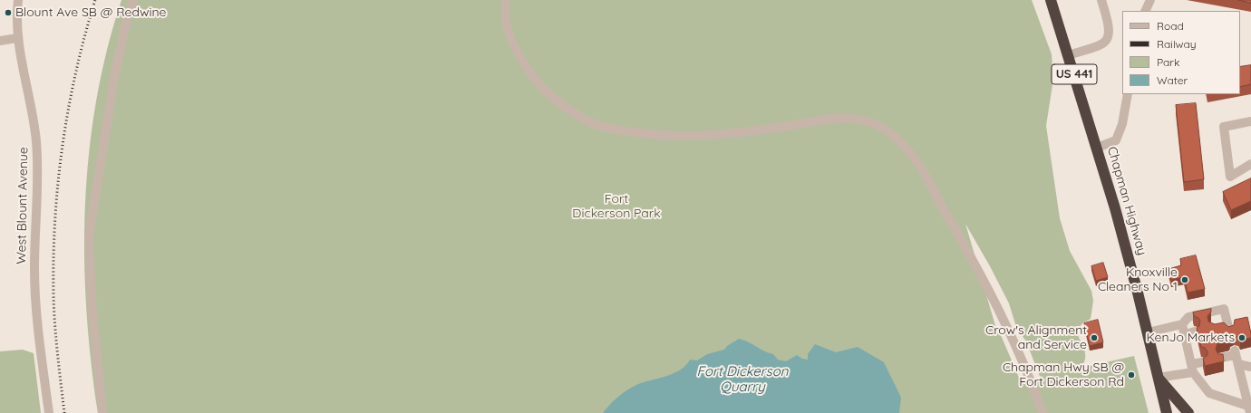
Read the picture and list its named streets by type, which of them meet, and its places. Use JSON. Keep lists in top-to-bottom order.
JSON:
{
  "streets": {
    "highway": ["US 441", "Chapman Highway"],
    "street": ["West Blount Avenue"]
  },
  "water": ["Fort Dickerson Quarry"],
  "parks": ["Fort Dickerson Park"],
  "places": [
    "Blount Ave SB @ Redwine",
    "Knoxville Cleaners No 1",
    "Crow's Alignment and Service",
    "KenJo Markets",
    "Chapman Hwy SB @ Fort Dickerson Rd"
  ],
  "legend": [
    "Road",
    "Railway",
    "Park",
    "Water"
  ]
}
